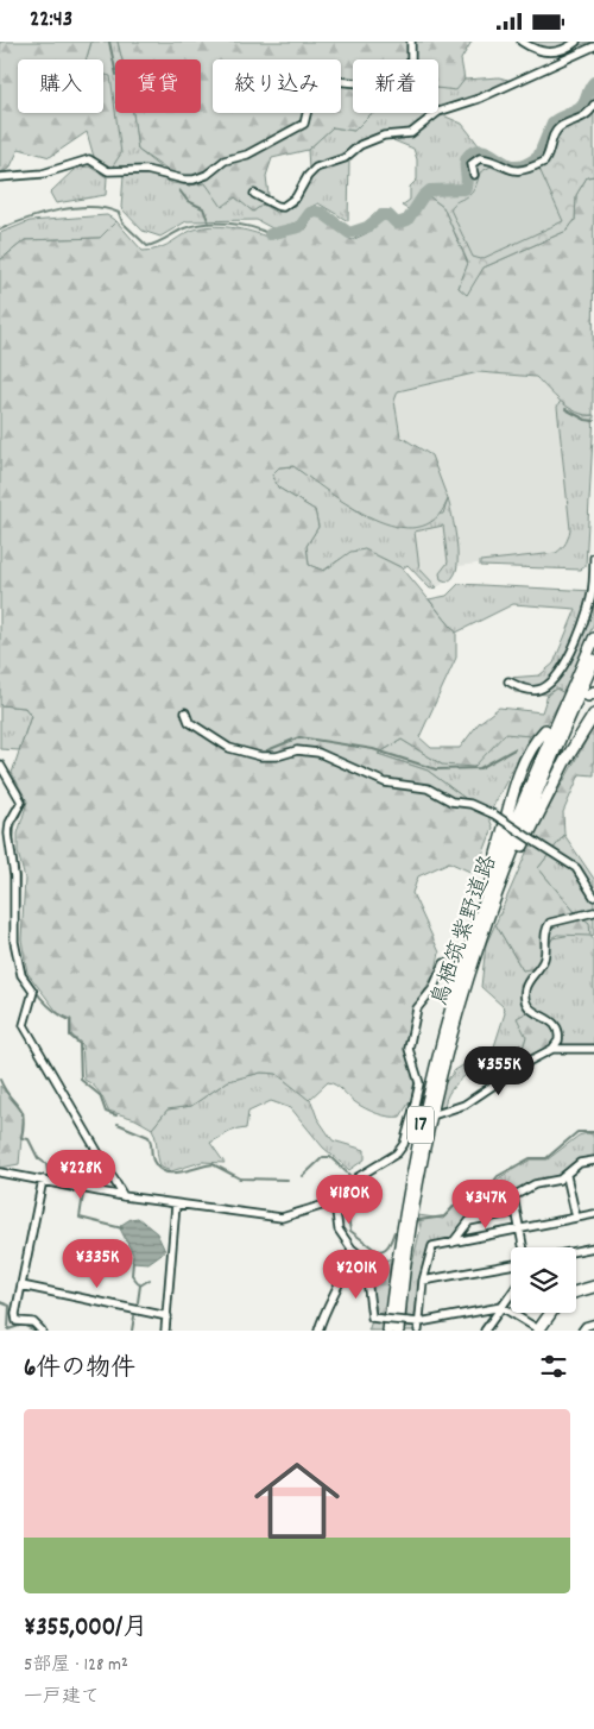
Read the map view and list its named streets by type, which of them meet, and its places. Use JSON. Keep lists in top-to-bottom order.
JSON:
{
  "streets": {
    "main road": ["鳥栖筑紫野道路", "17"]
  },
  "crossings": [
    ["鳥栖筑紫野道路", "17"]
  ],
  "page": {
    "status": "22:43",
    "chip": [
      "購入",
      "賃貸",
      "絞り込み",
      "新着"
    ],
    "price": [
      "¥355K",
      "¥228K",
      "¥180K",
      "¥347K",
      "¥335K",
      "¥201K"
    ],
    "heading": "6件の物件",
    "list": [
      {
        "name": "¥355,000/月",
        "note": "5部屋 · 128 m² · 一戸建て"
      }
    ]
  }
}
